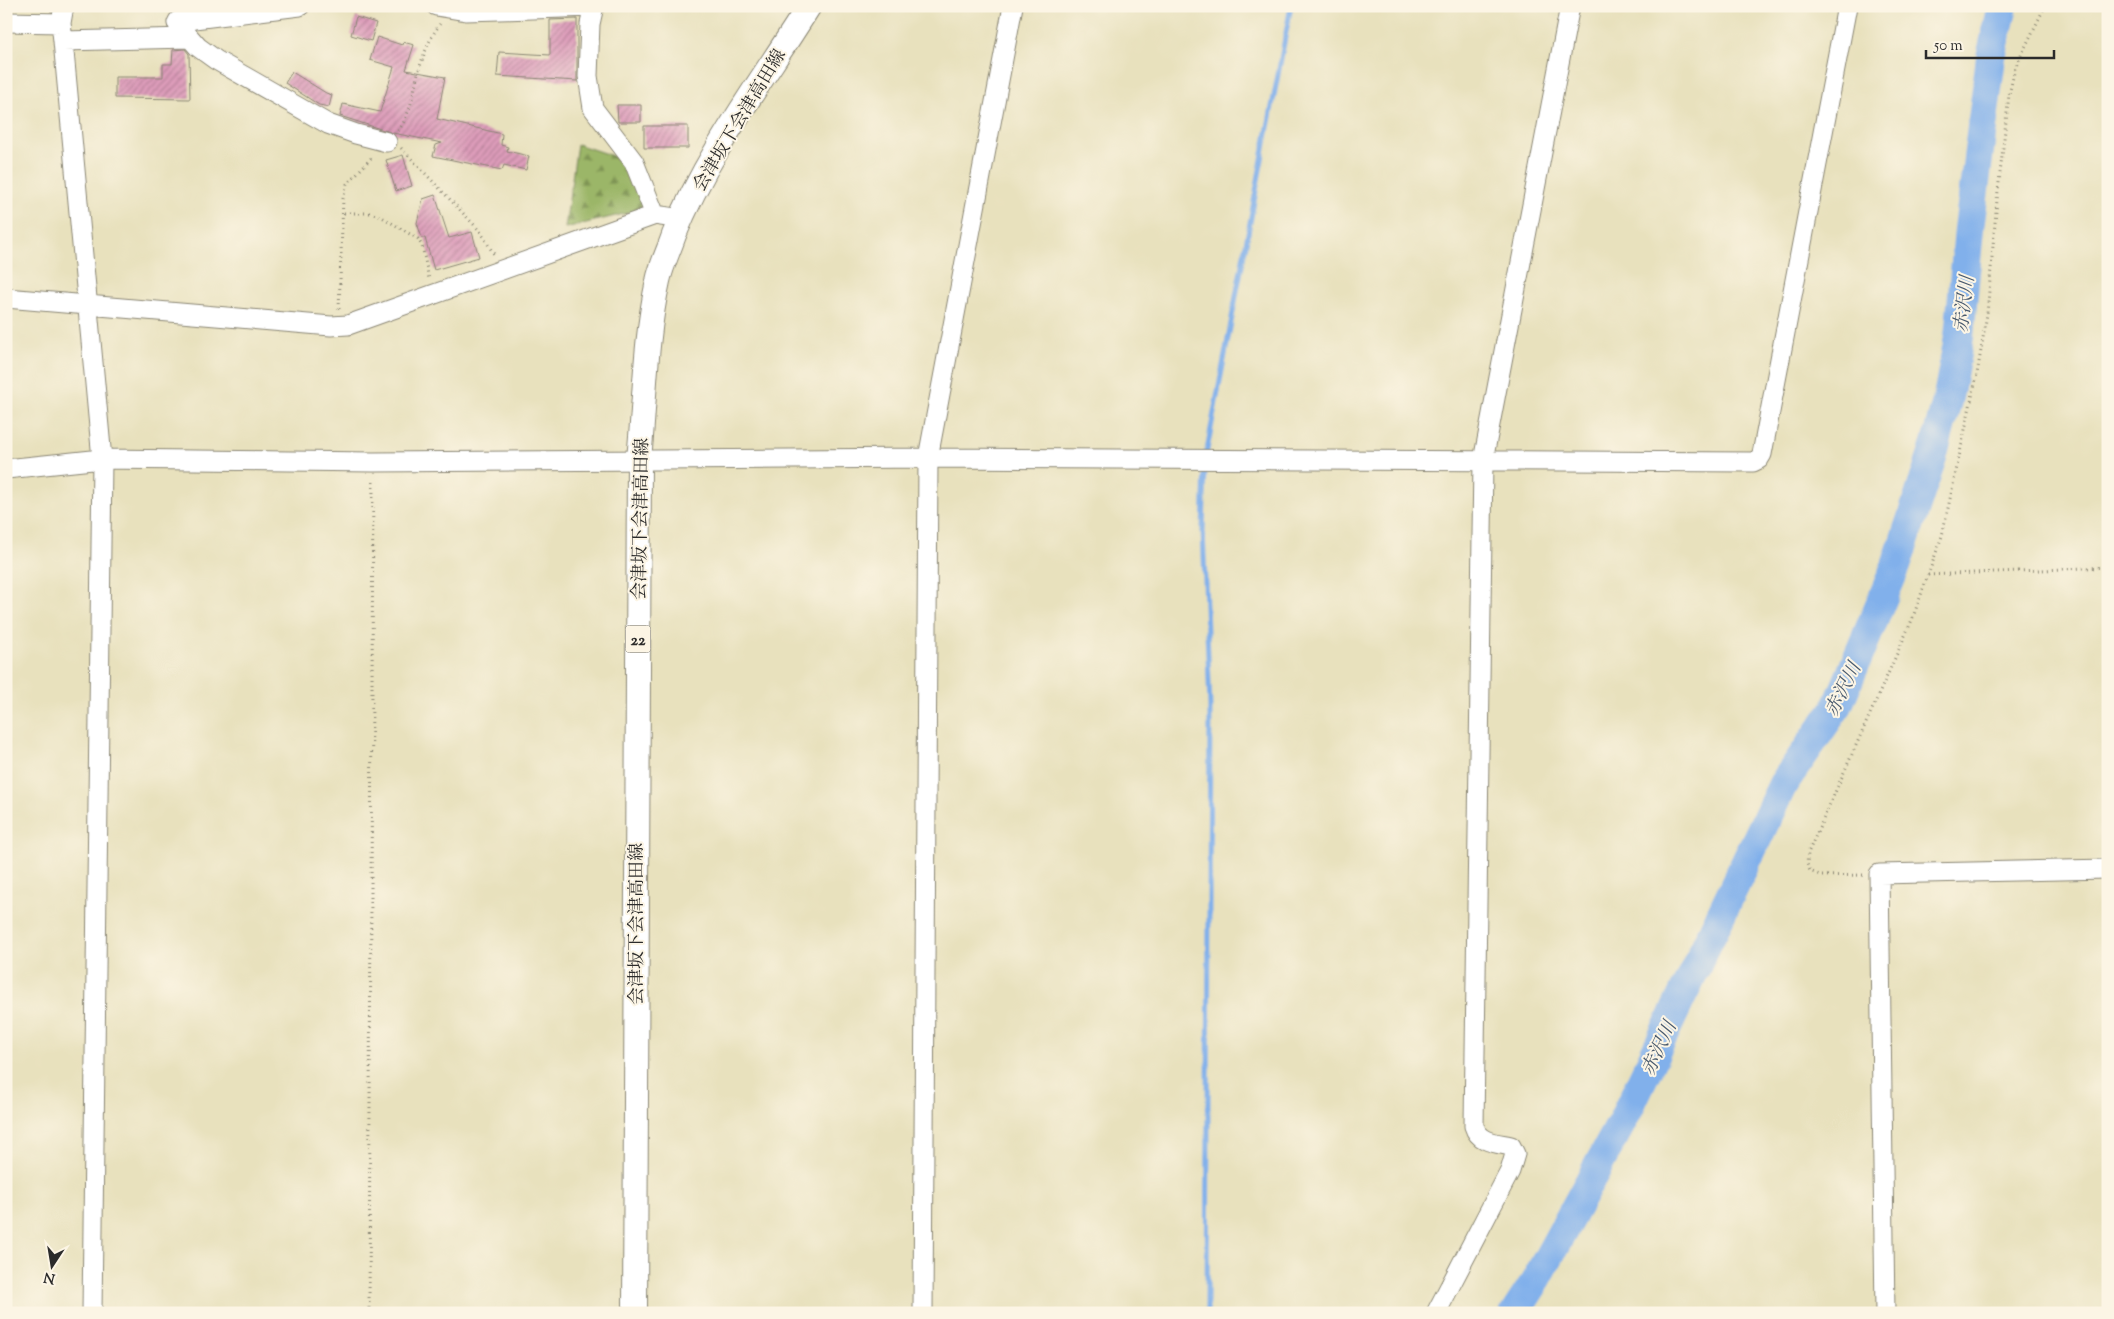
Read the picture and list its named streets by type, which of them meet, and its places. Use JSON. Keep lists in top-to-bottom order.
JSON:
{
  "streets": {
    "main road": ["会津坂下会津高田線", "22"]
  },
  "water": ["赤沢川"],
  "scale_bar": "50 m",
  "north": "bottom"
}
